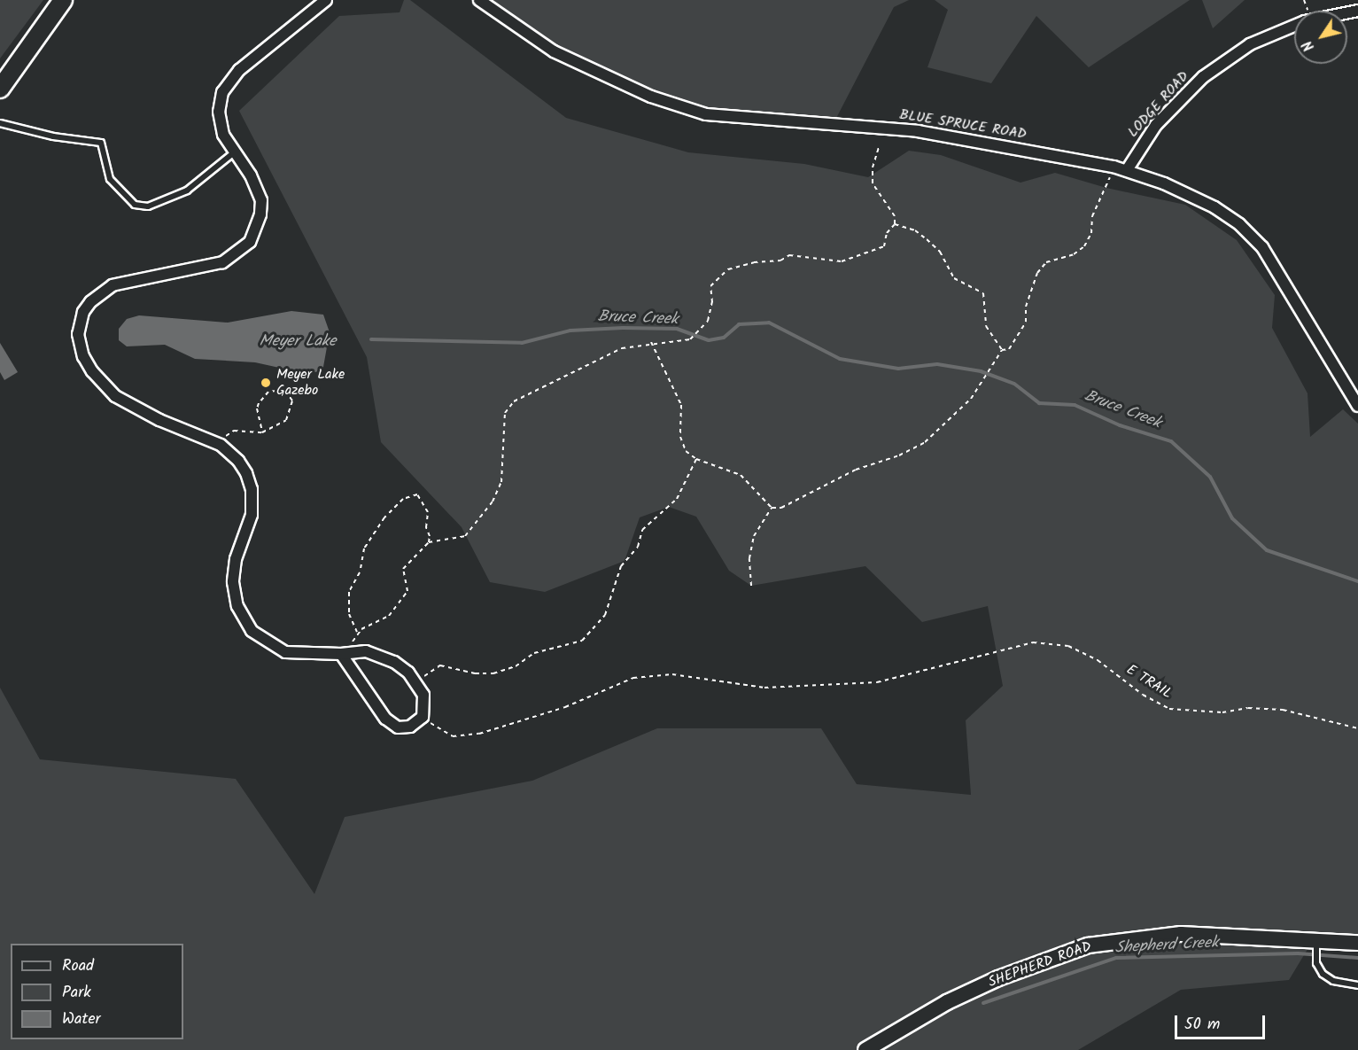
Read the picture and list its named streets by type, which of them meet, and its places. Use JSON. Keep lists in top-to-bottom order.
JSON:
{
  "streets": {
    "street": ["LODGE ROAD", "BLUE SPRUCE ROAD", "SHEPHERD ROAD"],
    "path": ["E TRAIL"]
  },
  "crossings": [
    ["LODGE ROAD", "BLUE SPRUCE ROAD"]
  ],
  "water": ["Bruce Creek", "Meyer Lake", "Shepherd Creek"],
  "places": ["Meyer Lake Gazebo"],
  "legend": ["Road", "Park", "Water"],
  "scale_bar": "50 m",
  "north": "bottom left"
}
